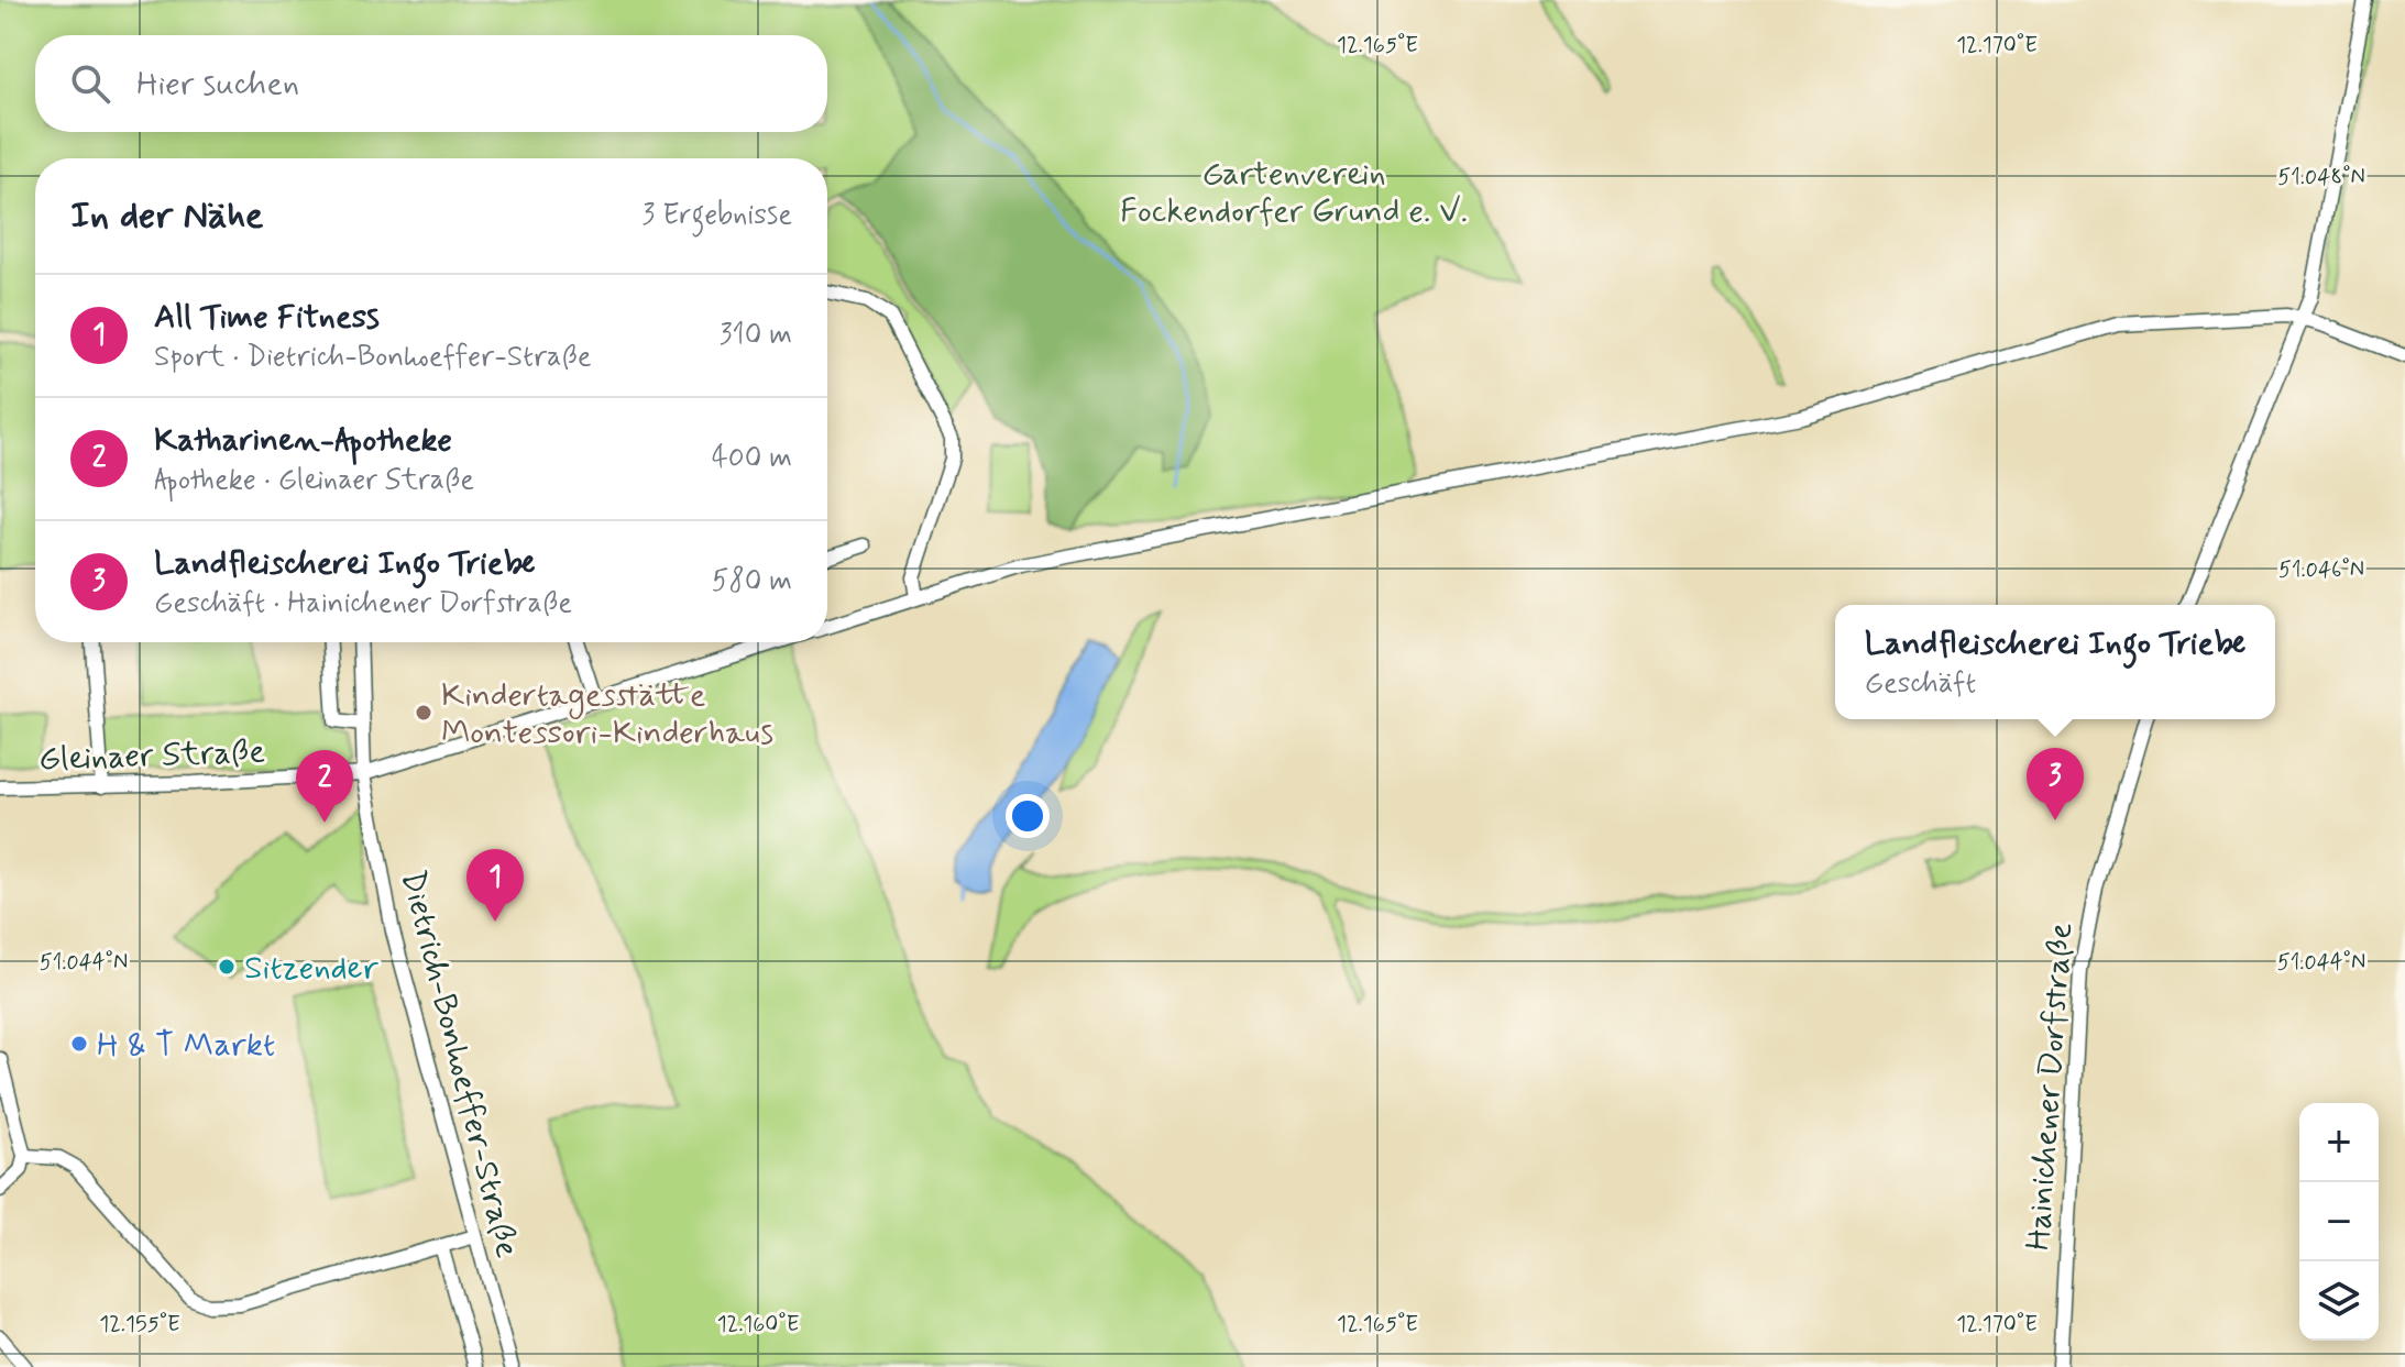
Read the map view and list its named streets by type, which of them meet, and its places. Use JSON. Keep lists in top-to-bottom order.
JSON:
{
  "streets": {
    "street": ["Gleinaer Straße", "Dietrich-Bonhoeffer-Straße", "Hainichener Dorfstraße"]
  },
  "crossings": [
    ["Gleinaer Straße", "Dietrich-Bonhoeffer-Straße"]
  ],
  "parks": ["Gartenverein Fockendorfer Grund e. V."],
  "places": ["Kindertagesstätte Montessori-Kinderhaus", "Sitzender", "H & T Markt"],
  "page": {
    "search": "Hier suchen",
    "heading": ["In der Nähe", "3 Ergebnisse"],
    "list": [
      {
        "mark": "1",
        "name": "All Time Fitness",
        "note": "Sport · Dietrich-Bonhoeffer-Straße",
        "value": "310 m"
      },
      {
        "mark": "2",
        "name": "Katharinen-Apotheke",
        "note": "Apotheke · Gleinaer Straße",
        "value": "400 m"
      },
      {
        "mark": "3",
        "name": "Landfleischerei Ingo Triebe",
        "note": "Geschäft · Hainichener Dorfstraße",
        "value": "580 m"
      }
    ],
    "popup": ["Landfleischerei Ingo Triebe", "Geschäft"],
    "pins": ["3", "2", "1"],
    "map_buttons": ["+", "−"]
  },
  "coordinates": [
    "12.165°E",
    "12.170°E",
    "51.048°N",
    "51.046°N",
    "51.044°N",
    "12.155°E",
    "12.160°E"
  ]
}
